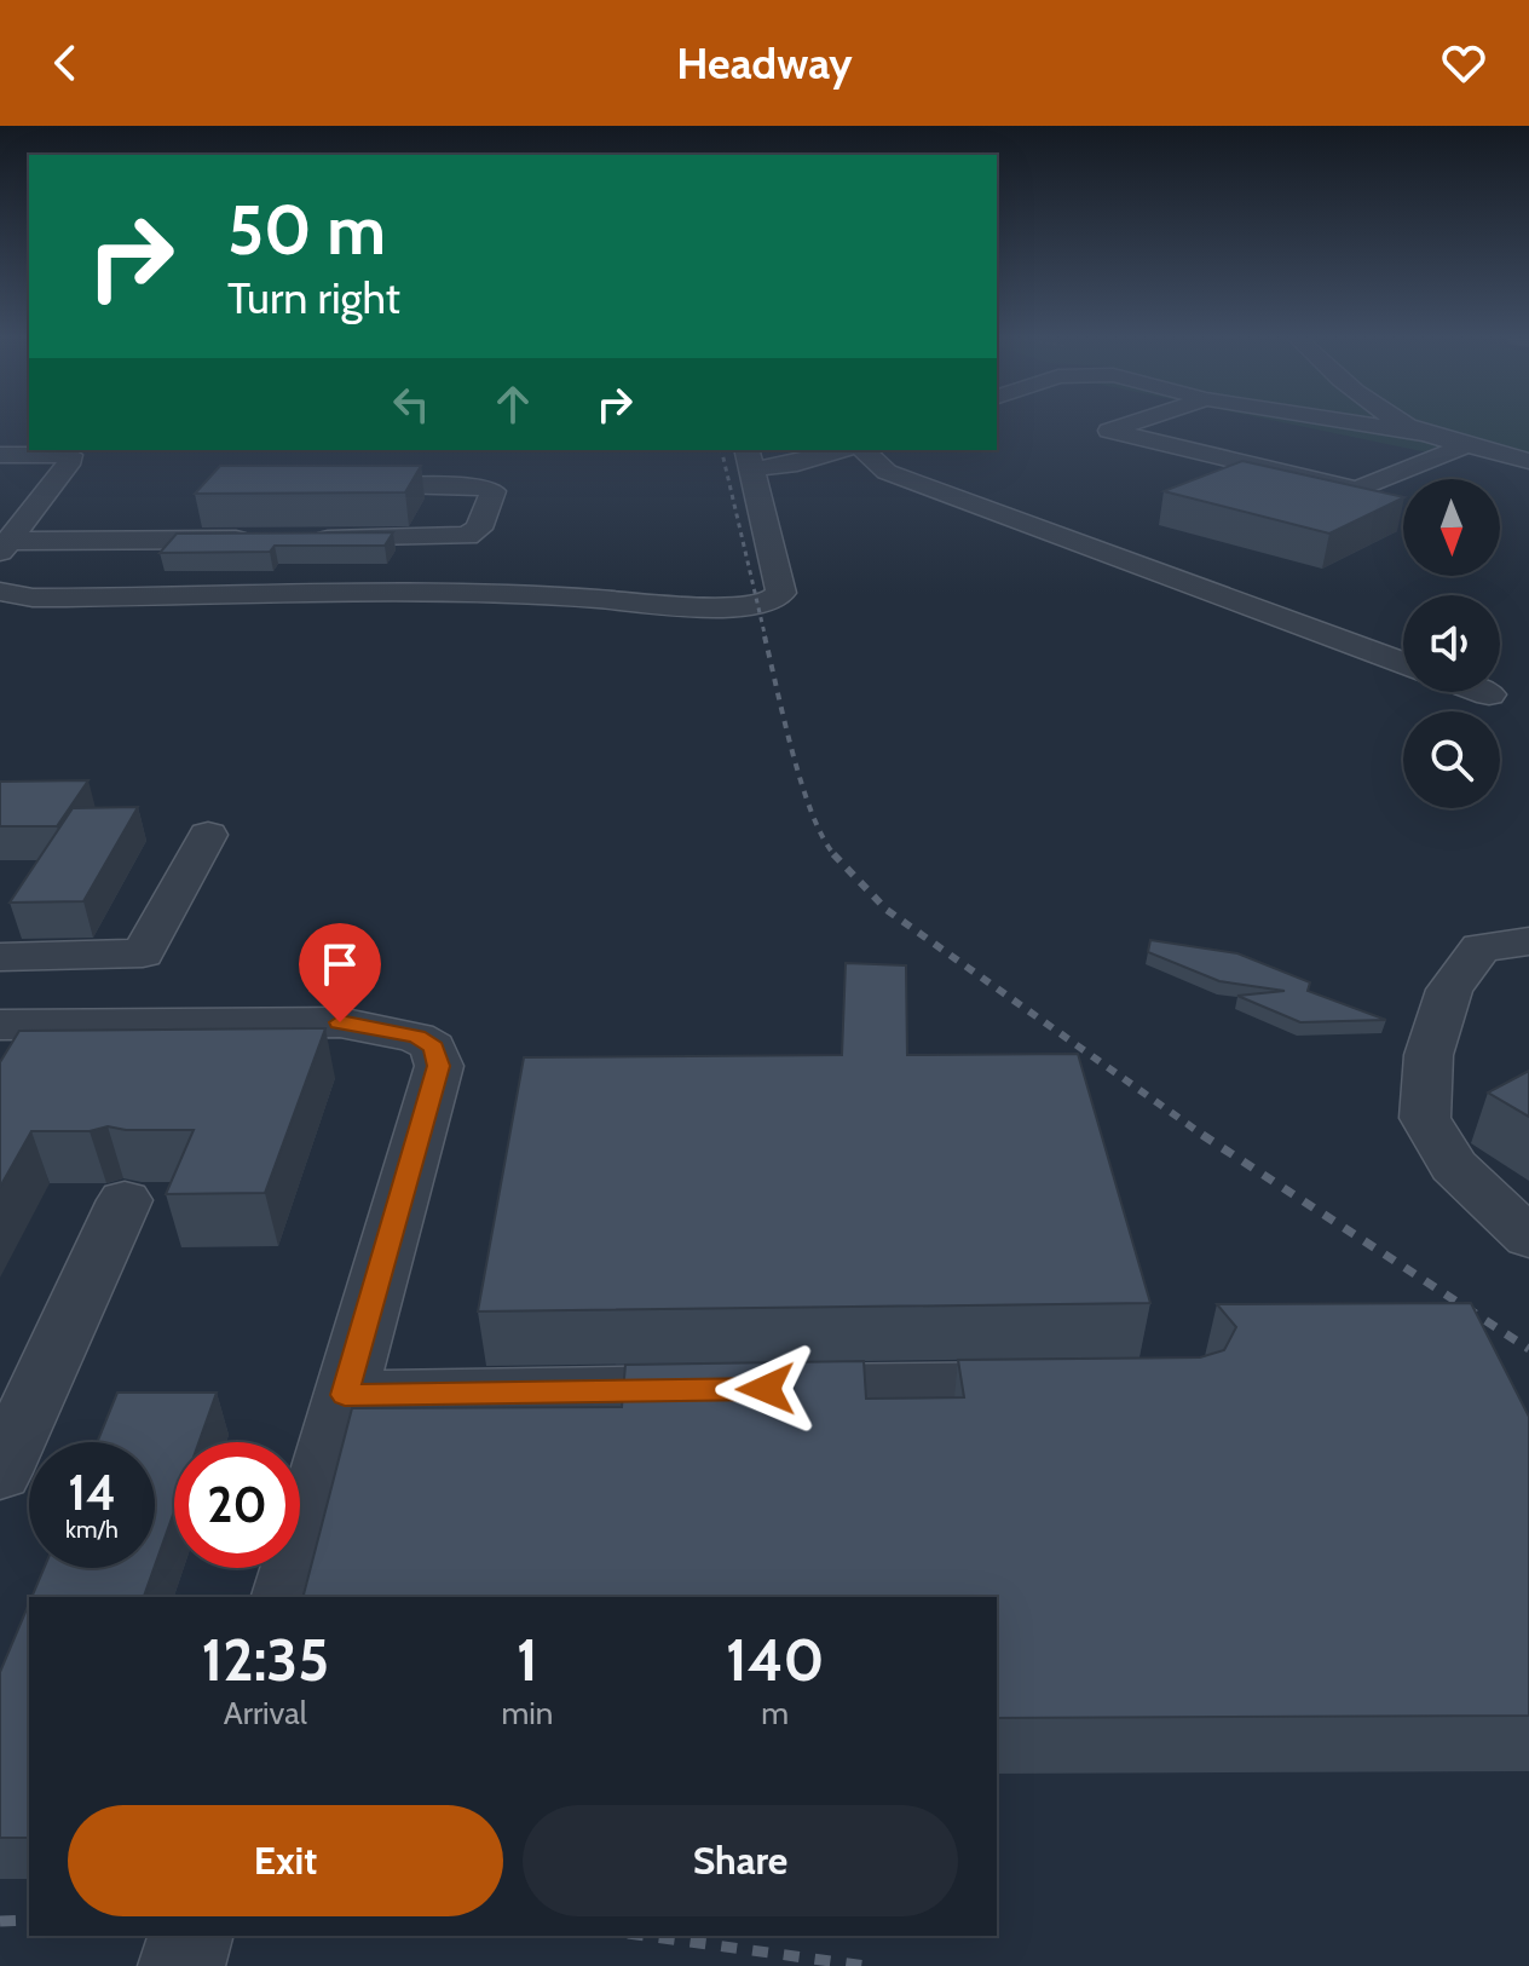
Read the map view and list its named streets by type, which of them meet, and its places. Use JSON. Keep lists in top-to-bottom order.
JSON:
{
  "north": "bottom",
  "page": {
    "header": "Headway",
    "turn": ["50 m", "Turn right"],
    "speed": "14 km/h",
    "limit": "20",
    "eta": [
      "12:35",
      "Arrival",
      "1",
      "min",
      "140",
      "m"
    ],
    "buttons": ["Exit", "Share"]
  }
}
